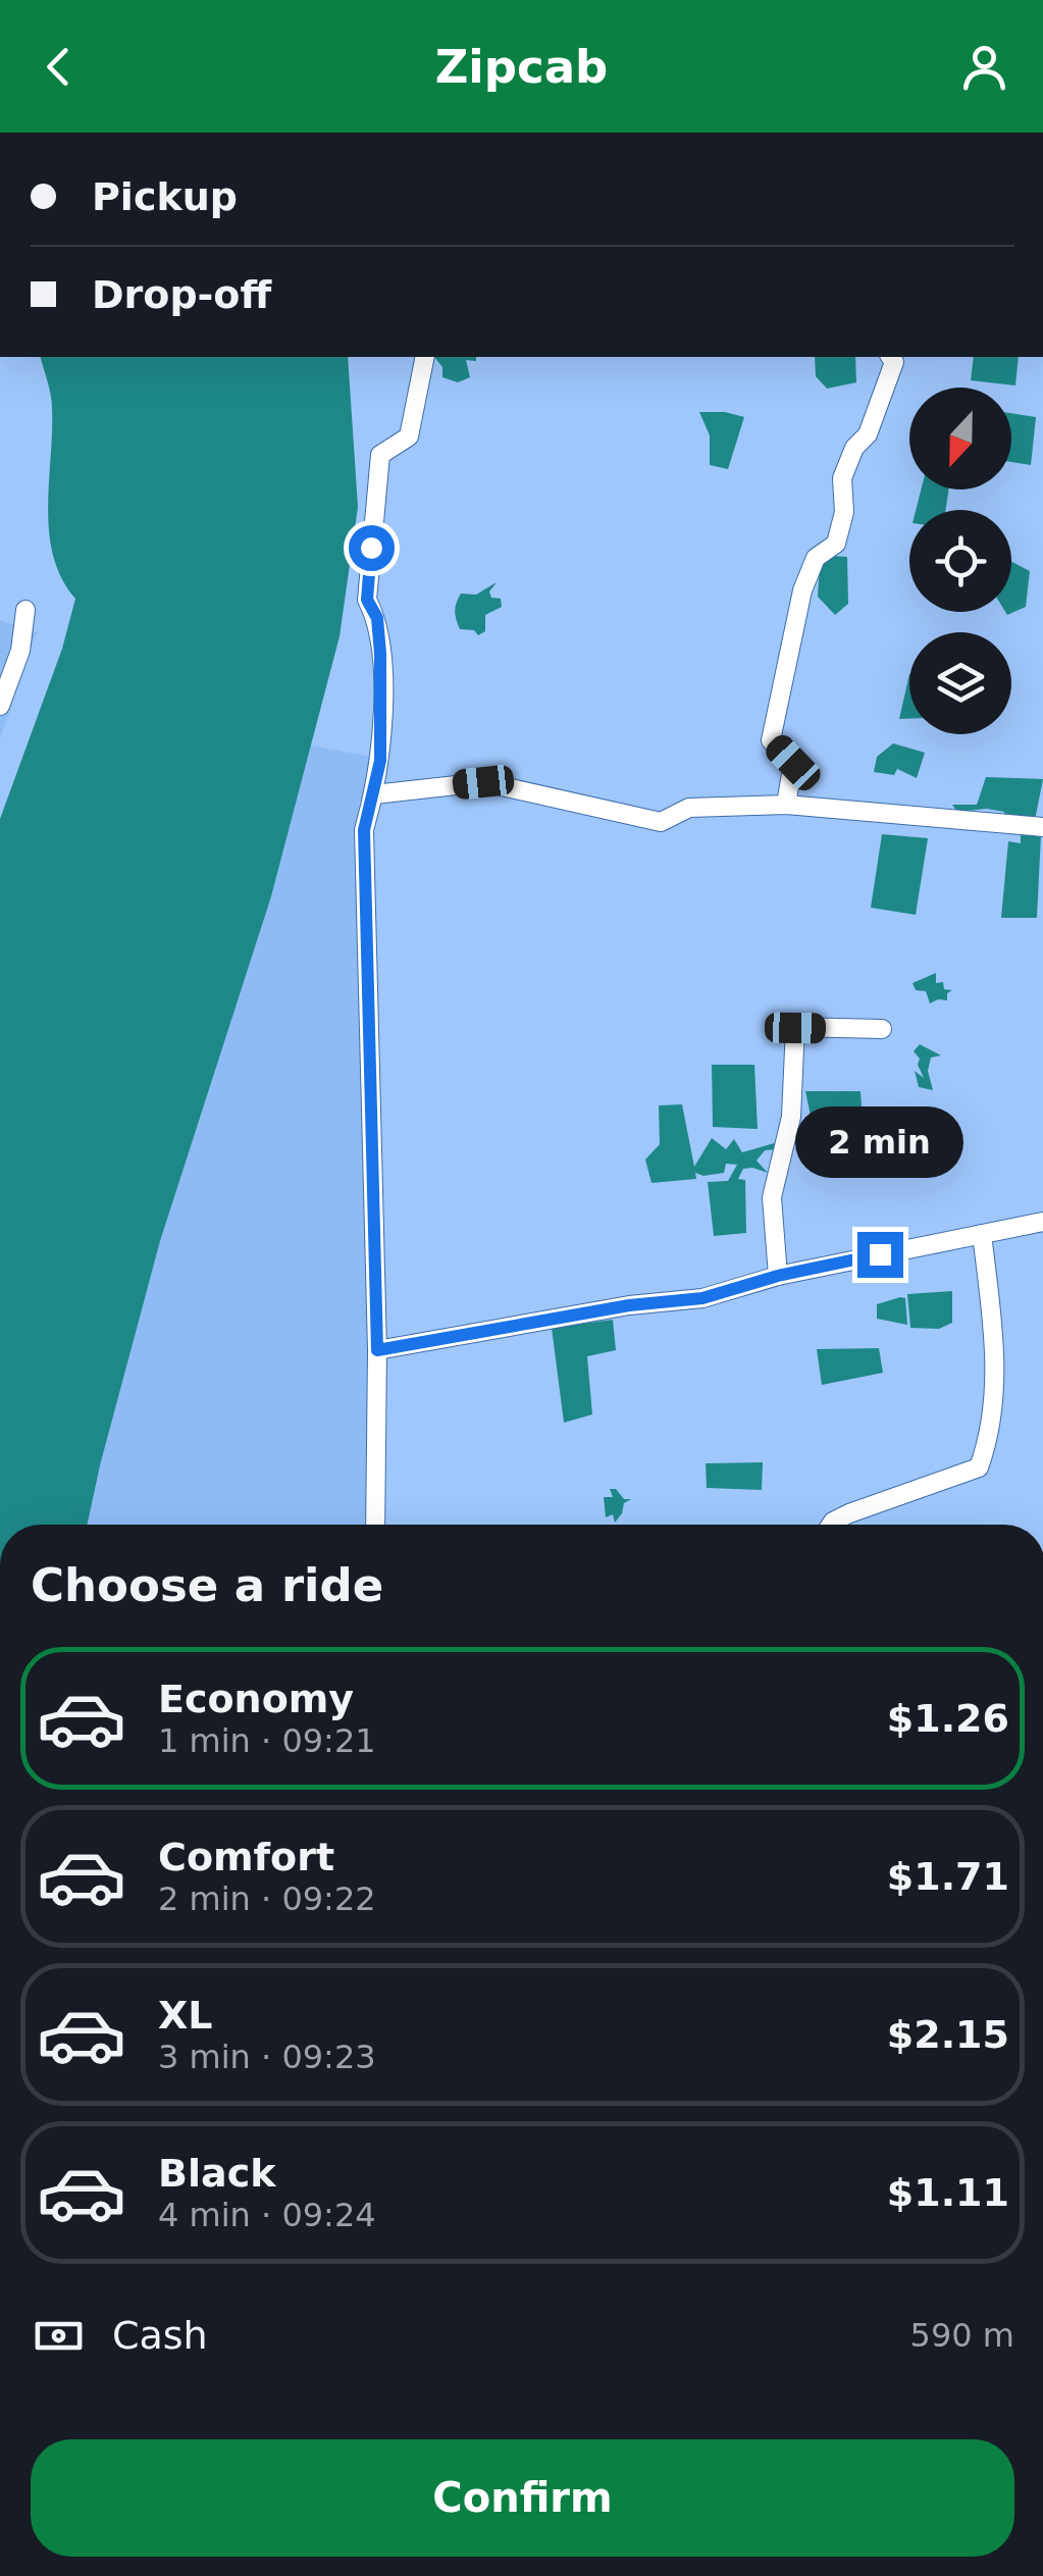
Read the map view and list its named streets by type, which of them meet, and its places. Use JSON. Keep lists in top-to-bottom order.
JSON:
{
  "north": "bottom",
  "page": {
    "header": "Zipcab",
    "banner": ["Pickup", "Drop-off"],
    "bubble": "2 min",
    "heading": "Choose a ride",
    "list": [
      {
        "name": "Economy",
        "note": "1 min · 09:21",
        "value": "$1.26"
      },
      {
        "name": "Comfort",
        "note": "2 min · 09:22",
        "value": "$1.71"
      },
      {
        "name": "XL",
        "note": "3 min · 09:23",
        "value": "$2.15"
      },
      {
        "name": "Black",
        "note": "4 min · 09:24",
        "value": "$1.11"
      }
    ],
    "pay": ["Cash", "590 m"],
    "buttons": "Confirm"
  }
}
